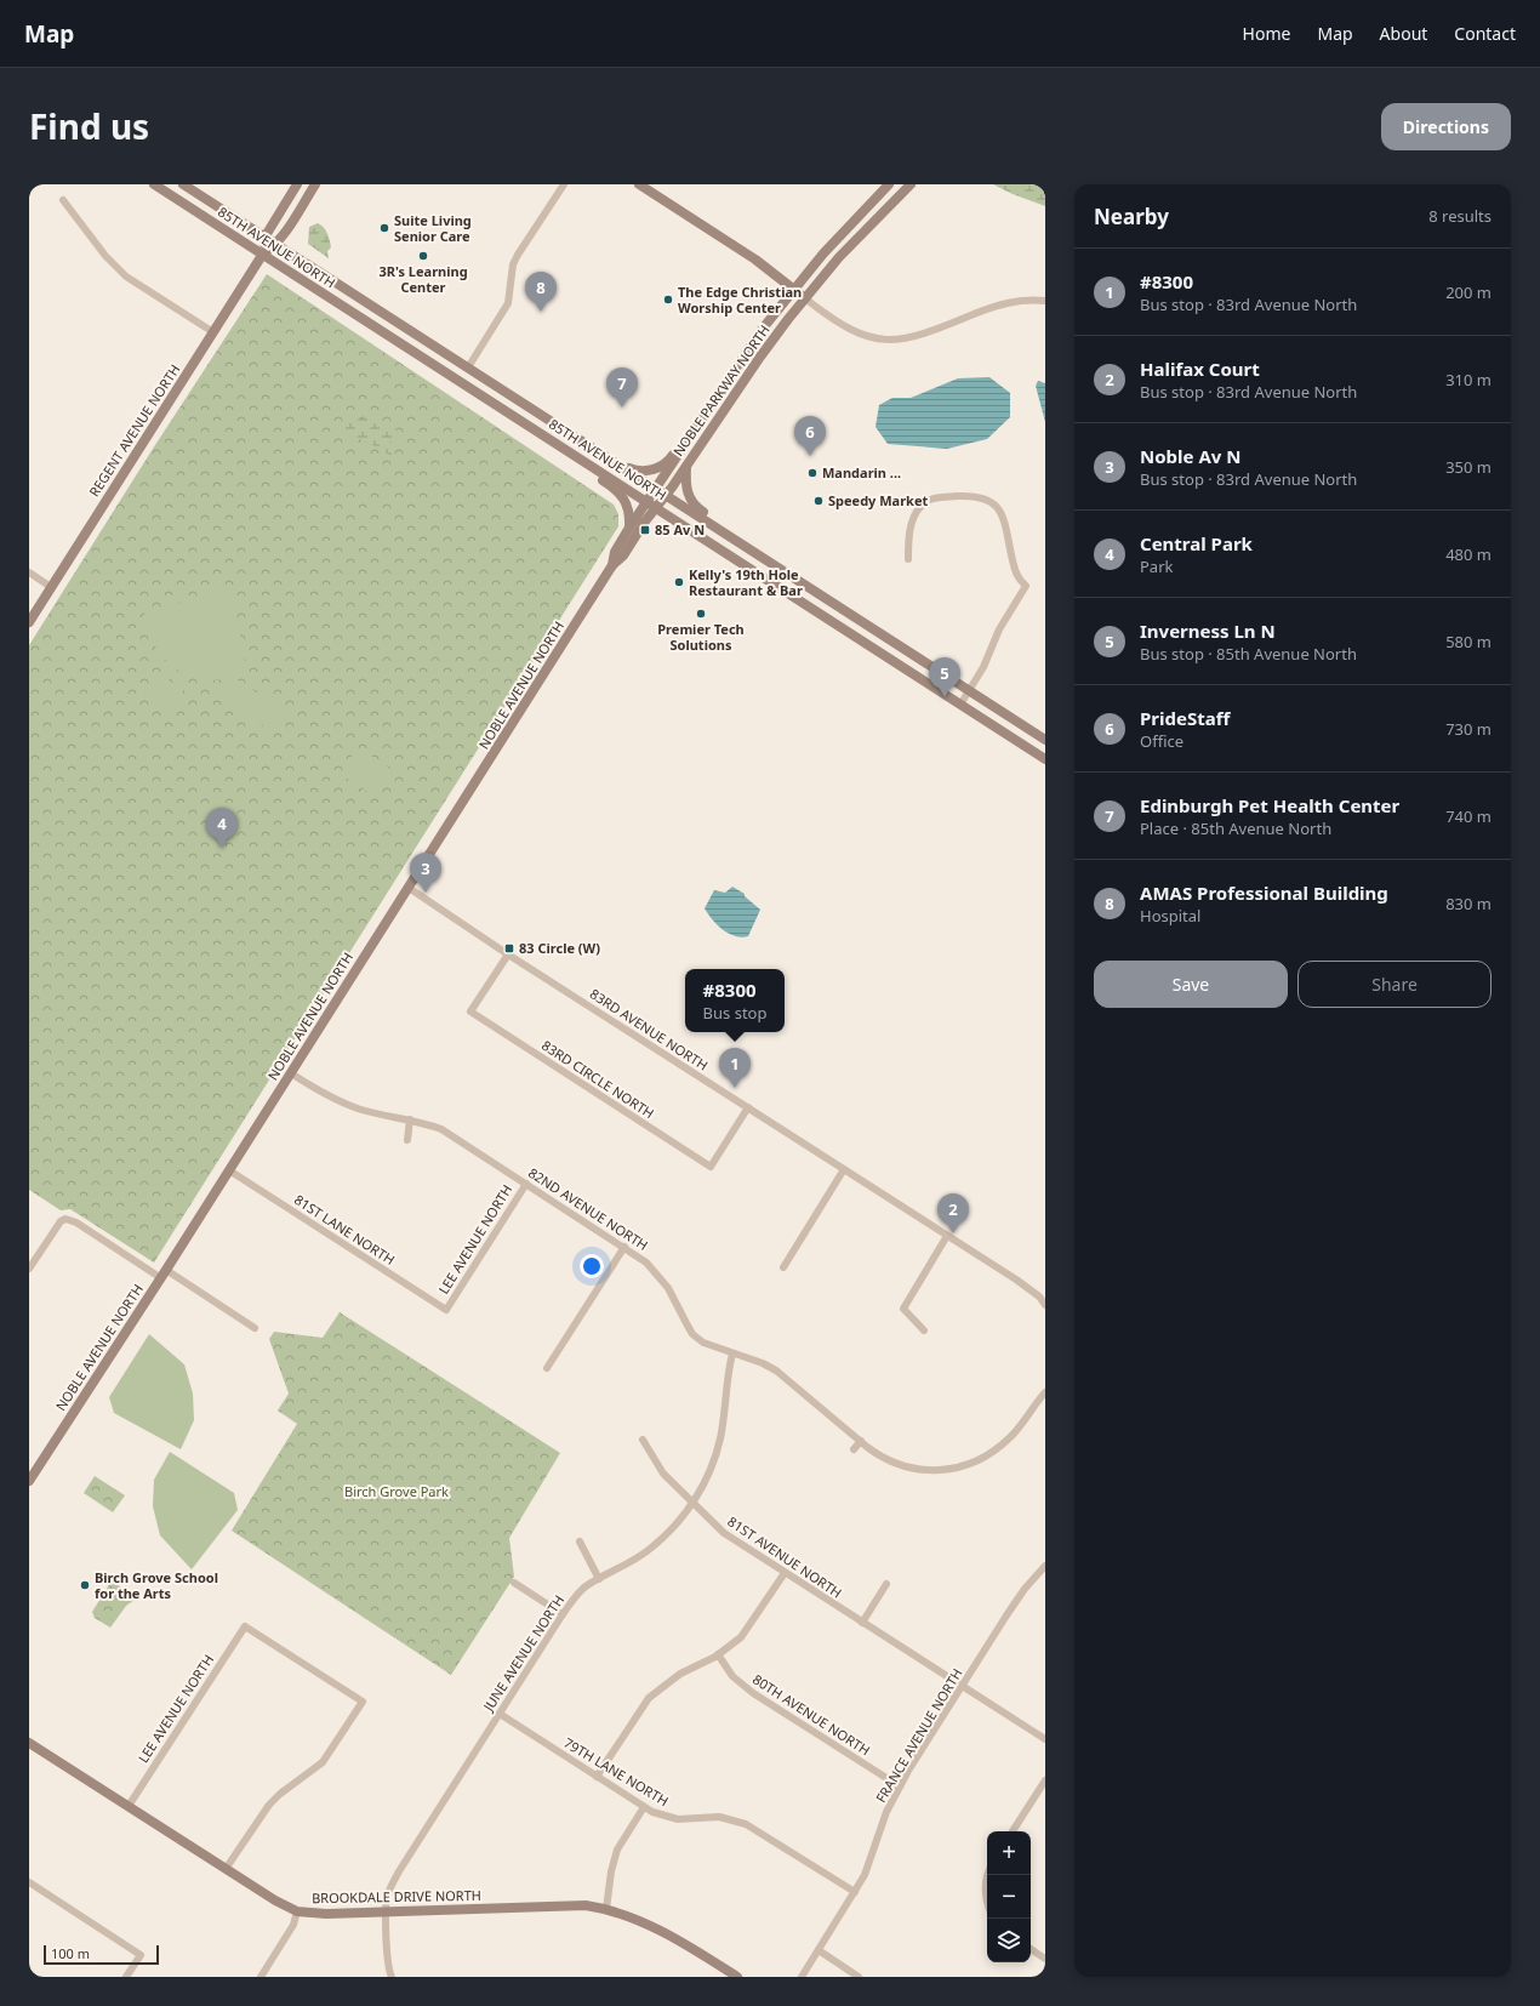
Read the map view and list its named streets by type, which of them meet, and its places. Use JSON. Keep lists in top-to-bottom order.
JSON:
{
  "streets": {
    "main road": [
      "85TH AVENUE NORTH",
      "NOBLE PARKWAY NORTH",
      "REGENT AVENUE NORTH",
      "NOBLE AVENUE NORTH",
      "BROOKDALE DRIVE NORTH"
    ],
    "street": [
      "83RD AVENUE NORTH",
      "83RD CIRCLE NORTH",
      "82ND AVENUE NORTH",
      "81ST LANE NORTH",
      "LEE AVENUE NORTH",
      "81ST AVENUE NORTH",
      "JUNE AVENUE NORTH",
      "80TH AVENUE NORTH",
      "FRANCE AVENUE NORTH",
      "79TH LANE NORTH"
    ]
  },
  "crossings": [
    ["85TH AVENUE NORTH", "NOBLE PARKWAY NORTH"],
    ["85TH AVENUE NORTH", "REGENT AVENUE NORTH"],
    ["85TH AVENUE NORTH", "NOBLE AVENUE NORTH"],
    ["NOBLE PARKWAY NORTH", "NOBLE AVENUE NORTH"],
    ["NOBLE AVENUE NORTH", "83RD AVENUE NORTH"],
    ["NOBLE AVENUE NORTH", "82ND AVENUE NORTH"],
    ["NOBLE AVENUE NORTH", "81ST LANE NORTH"],
    ["83RD AVENUE NORTH", "83RD CIRCLE NORTH"],
    ["82ND AVENUE NORTH", "LEE AVENUE NORTH"],
    ["82ND AVENUE NORTH", "JUNE AVENUE NORTH"],
    ["81ST LANE NORTH", "LEE AVENUE NORTH"],
    ["LEE AVENUE NORTH", "BROOKDALE DRIVE NORTH"],
    ["81ST AVENUE NORTH", "JUNE AVENUE NORTH"],
    ["81ST AVENUE NORTH", "FRANCE AVENUE NORTH"],
    ["JUNE AVENUE NORTH", "79TH LANE NORTH"],
    ["JUNE AVENUE NORTH", "BROOKDALE DRIVE NORTH"],
    ["80TH AVENUE NORTH", "FRANCE AVENUE NORTH"],
    ["FRANCE AVENUE NORTH", "79TH LANE NORTH"]
  ],
  "parks": ["Birch Grove Park"],
  "places": {
    "other": [
      "Suite Living Senior Care",
      "3R's Learning Center",
      "The Edge Christian Worship Center",
      "Mandarin ...",
      "Speedy Market",
      "Kelly's 19th Hole Restaurant & Bar",
      "Premier Tech Solutions",
      "Birch Grove School for the Arts"
    ],
    "transit": ["85 Av N", "83 Circle (W)"]
  },
  "scale_bar": "100 m",
  "page": {
    "header": "Map",
    "nav": [
      "Home",
      "Map",
      "About",
      "Contact"
    ],
    "title": "Find us",
    "buttons": [
      "Directions",
      ["Save", "Share"]
    ],
    "heading": ["Nearby", "8 results"],
    "list": [
      {
        "mark": "1",
        "name": "#8300",
        "note": "Bus stop · 83rd Avenue North",
        "value": "200 m"
      },
      {
        "mark": "2",
        "name": "Halifax Court",
        "note": "Bus stop · 83rd Avenue North",
        "value": "310 m"
      },
      {
        "mark": "3",
        "name": "Noble Av N",
        "note": "Bus stop · 83rd Avenue North",
        "value": "350 m"
      },
      {
        "mark": "4",
        "name": "Central Park",
        "note": "Park",
        "value": "480 m"
      },
      {
        "mark": "5",
        "name": "Inverness Ln N",
        "note": "Bus stop · 85th Avenue North",
        "value": "580 m"
      },
      {
        "mark": "6",
        "name": "PrideStaff",
        "note": "Office",
        "value": "730 m"
      },
      {
        "mark": "7",
        "name": "Edinburgh Pet Health Center",
        "note": "Place · 85th Avenue North",
        "value": "740 m"
      },
      {
        "mark": "8",
        "name": "AMAS Professional Building",
        "note": "Hospital",
        "value": "830 m"
      }
    ],
    "pins": [
      "8",
      "7",
      "6",
      "5",
      "4",
      "3",
      "1",
      "2"
    ],
    "popup": ["#8300", "Bus stop"],
    "map_buttons": ["+", "−"],
    "scale": "100 m"
  }
}
